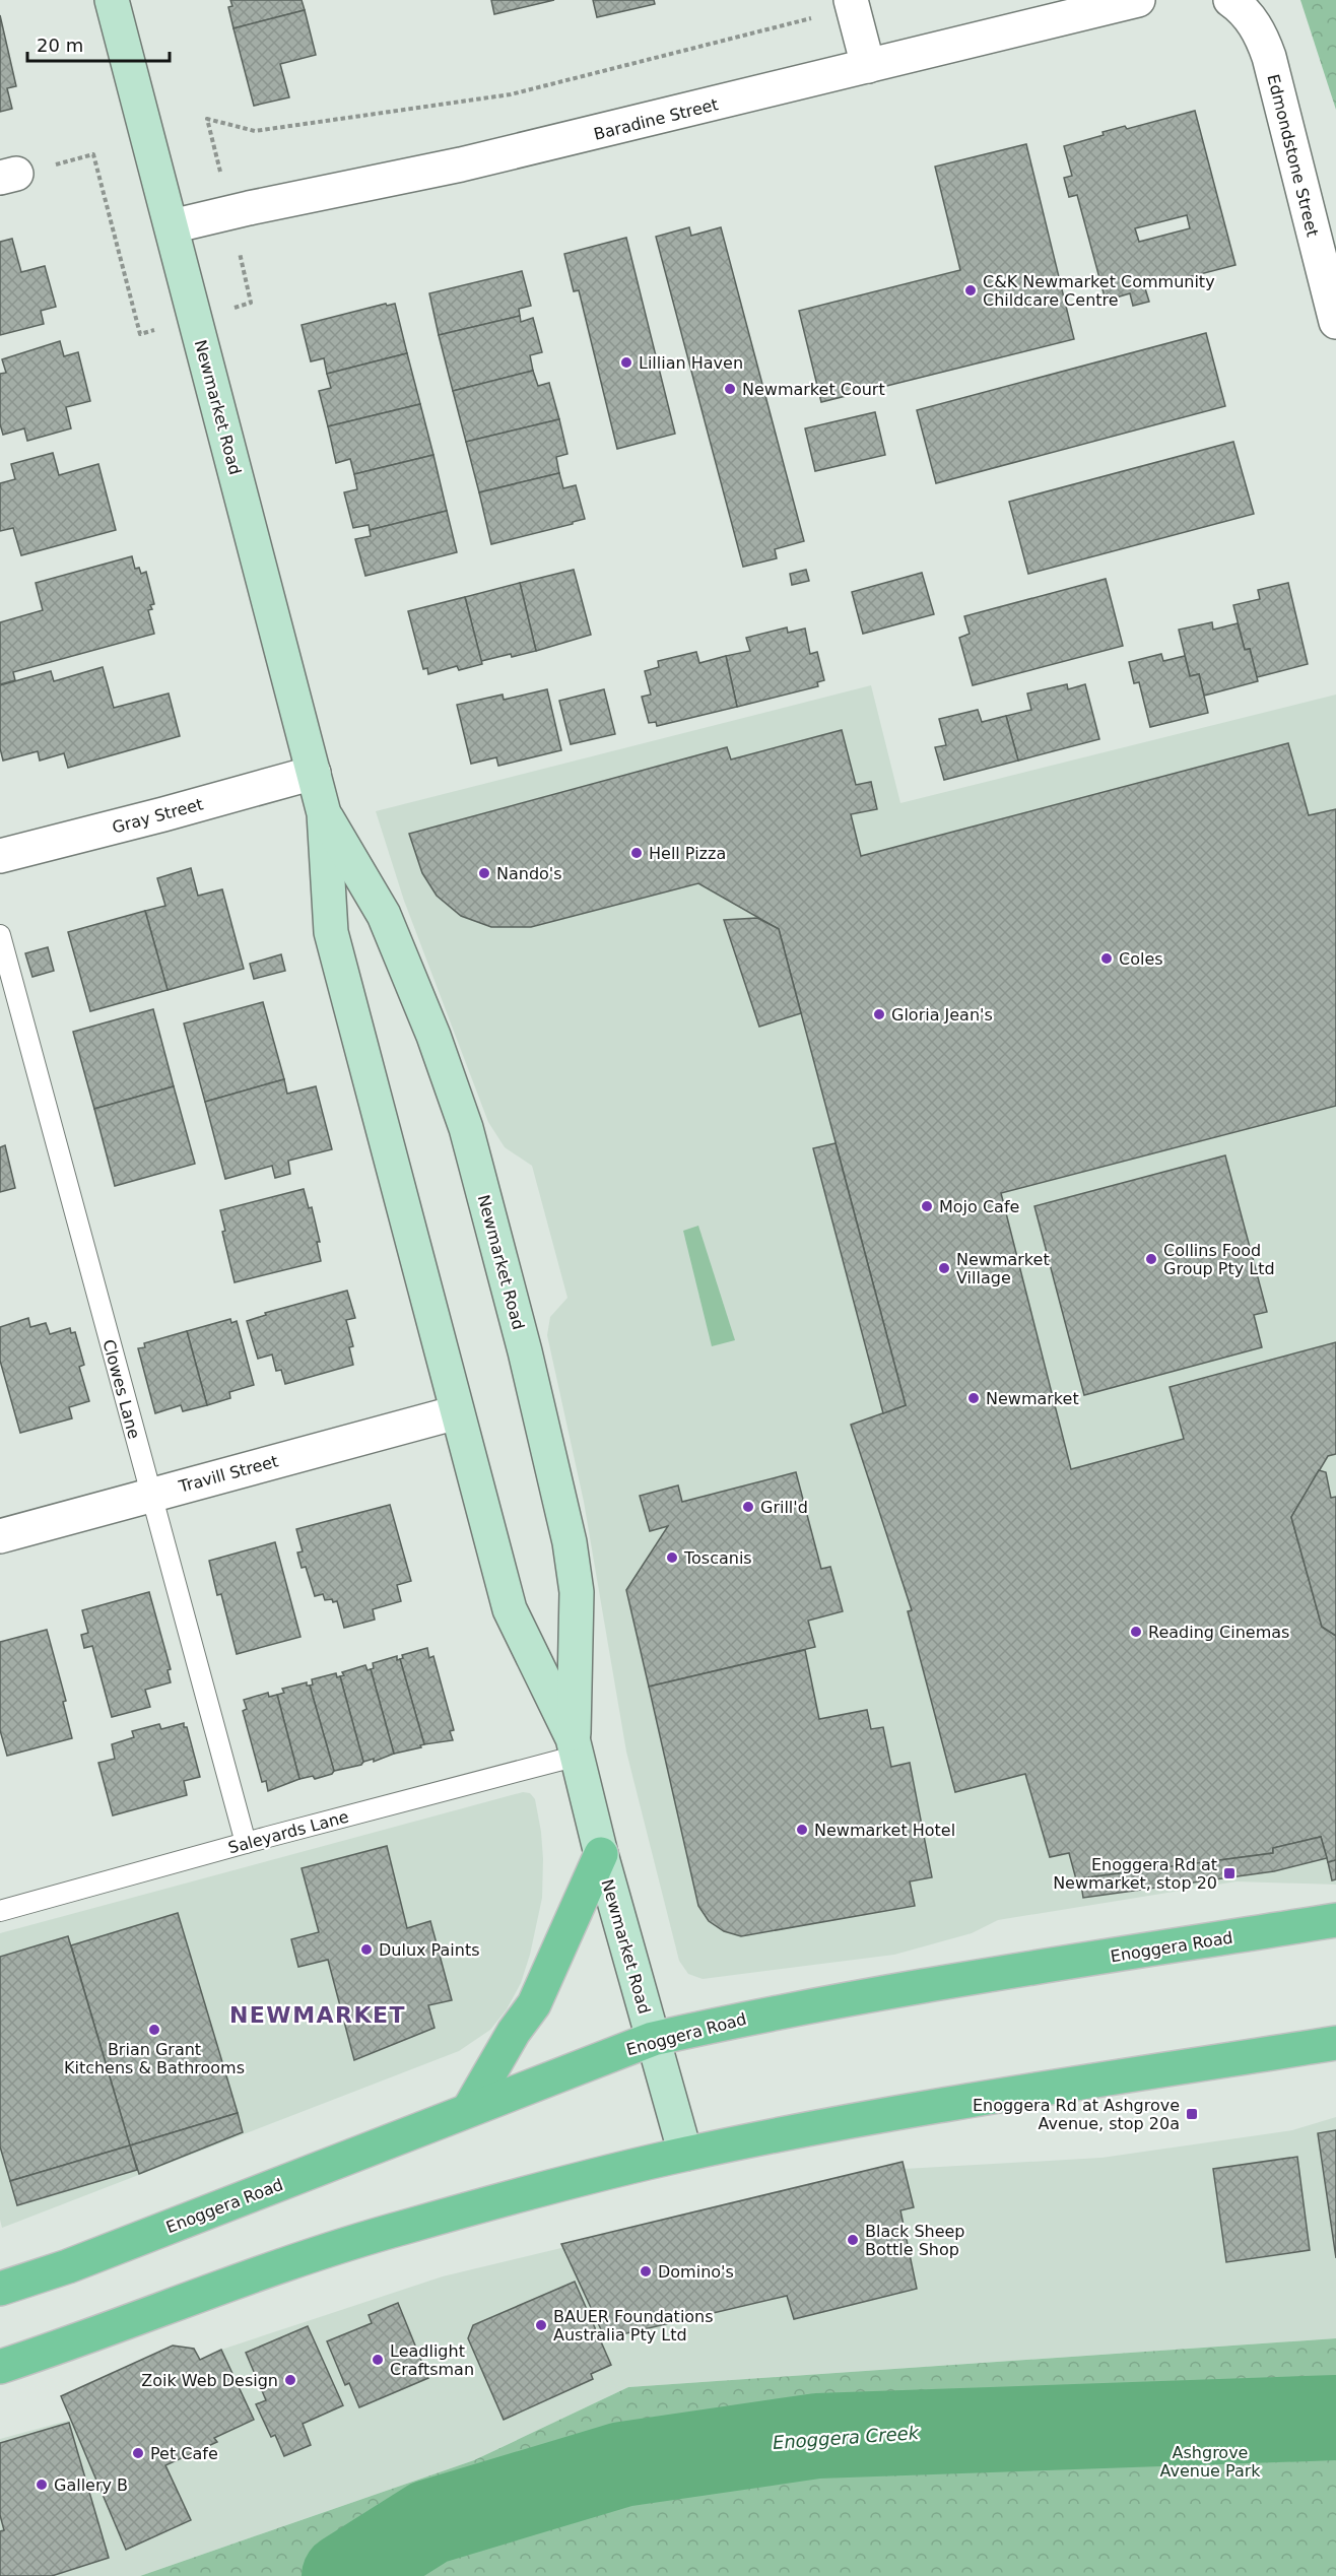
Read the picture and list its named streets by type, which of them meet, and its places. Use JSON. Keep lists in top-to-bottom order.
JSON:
{
  "streets": {
    "main road": ["Newmarket Road", "Enoggera Road"],
    "street": [
      "Baradine Street",
      "Edmondstone Street",
      "Gray Street",
      "Travill Street"
    ],
    "lane": ["Clowes Lane", "Saleyards Lane"]
  },
  "crossings": [
    ["Baradine Street", "Newmarket Road"],
    ["Newmarket Road", "Gray Street"],
    ["Newmarket Road", "Travill Street"],
    ["Newmarket Road", "Saleyards Lane"],
    ["Newmarket Road", "Enoggera Road"],
    ["Clowes Lane", "Travill Street"],
    ["Clowes Lane", "Saleyards Lane"]
  ],
  "districts": ["NEWMARKET"],
  "water": ["Enoggera Creek"],
  "parks": ["Ashgrove Avenue Park"],
  "places": {
    "other": [
      "C&K Newmarket Community Childcare Centre",
      "Lillian Haven",
      "Newmarket Court",
      "Hell Pizza",
      "Nando's",
      "Coles",
      "Gloria Jean's",
      "Mojo Cafe",
      "Collins Food Group Pty Ltd",
      "Newmarket Village",
      "Newmarket",
      "Grill'd",
      "Toscanis",
      "Reading Cinemas",
      "Newmarket Hotel",
      "Dulux Paints",
      "Brian Grant Kitchens & Bathrooms",
      "Black Sheep Bottle Shop",
      "Domino's",
      "BAUER Foundations Australia Pty Ltd",
      "Leadlight Craftsman",
      "Zoik Web Design",
      "Pet Cafe",
      "Gallery B"
    ],
    "transit": ["Enoggera Rd at Newmarket, stop 20", "Enoggera Rd at Ashgrove Avenue, stop 20a"]
  },
  "scale_bar": "20 m"
}
